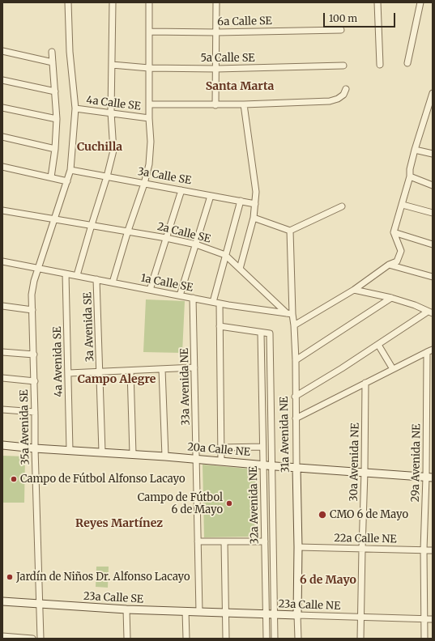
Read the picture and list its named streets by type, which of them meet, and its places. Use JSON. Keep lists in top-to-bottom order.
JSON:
{
  "streets": {
    "street": [
      "6a Calle SE",
      "5a Calle SE",
      "4a Calle SE",
      "3a Calle SE",
      "2a Calle SE",
      "1a Calle SE",
      "3a Avenida SE",
      "4a Avenida SE",
      "33a Avenida NE",
      "35a Avenida SE",
      "31a Avenida NE",
      "20a Calle NE",
      "30a Avenida NE",
      "29a Avenida NE",
      "32a Avenida NE",
      "22a Calle NE",
      "23a Calle SE",
      "23a Calle NE"
    ]
  },
  "crossings": [
    ["4a Calle SE", "35a Avenida SE"],
    ["3a Calle SE", "35a Avenida SE"],
    ["2a Calle SE", "1a Calle SE"],
    ["2a Calle SE", "35a Avenida SE"],
    ["2a Calle SE", "31a Avenida NE"],
    ["1a Calle SE", "3a Avenida SE"],
    ["1a Calle SE", "4a Avenida SE"],
    ["1a Calle SE", "33a Avenida NE"],
    ["1a Calle SE", "35a Avenida SE"],
    ["1a Calle SE", "31a Avenida NE"],
    ["3a Avenida SE", "20a Calle NE"],
    ["4a Avenida SE", "20a Calle NE"],
    ["33a Avenida NE", "20a Calle NE"],
    ["33a Avenida NE", "23a Calle NE"],
    ["35a Avenida SE", "20a Calle NE"],
    ["35a Avenida SE", "23a Calle SE"],
    ["31a Avenida NE", "20a Calle NE"],
    ["31a Avenida NE", "22a Calle NE"],
    ["31a Avenida NE", "23a Calle NE"],
    ["20a Calle NE", "30a Avenida NE"],
    ["20a Calle NE", "29a Avenida NE"],
    ["20a Calle NE", "32a Avenida NE"],
    ["30a Avenida NE", "22a Calle NE"],
    ["30a Avenida NE", "23a Calle NE"],
    ["29a Avenida NE", "22a Calle NE"],
    ["29a Avenida NE", "23a Calle NE"],
    ["32a Avenida NE", "23a Calle NE"],
    ["23a Calle SE", "23a Calle NE"]
  ],
  "districts": [
    "Santa Marta",
    "Cuchilla",
    "Campo Alegre",
    "Reyes Martínez",
    "6 de Mayo"
  ],
  "places": [
    "Campo de Fútbol Alfonso Lacayo",
    "Campo de Fútbol 6 de Mayo",
    "CMO 6 de Mayo",
    "Jardín de Niños Dr. Alfonso Lacayo"
  ],
  "scale_bar": "100 m"
}
